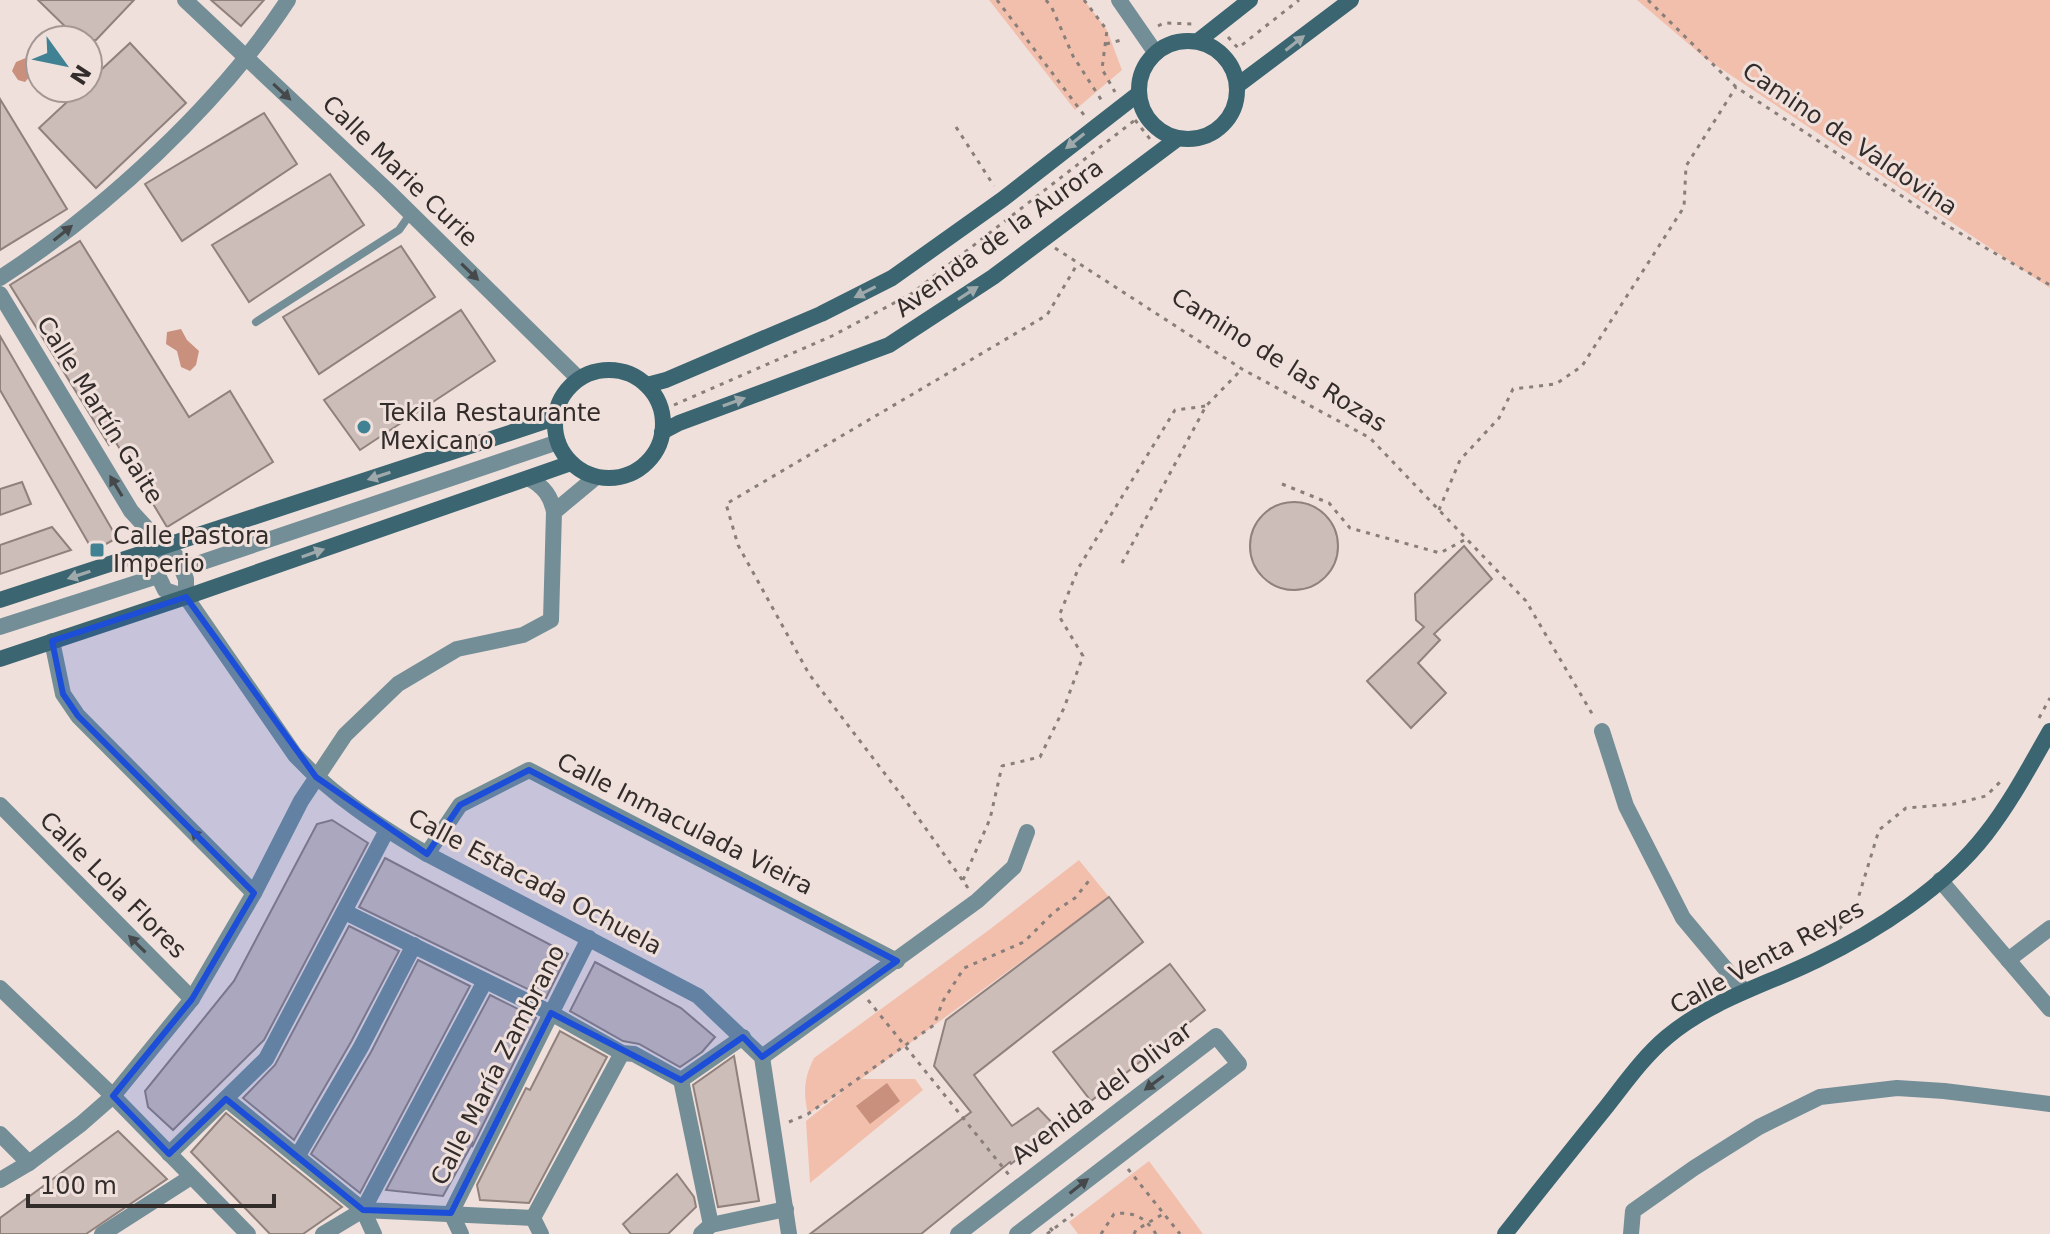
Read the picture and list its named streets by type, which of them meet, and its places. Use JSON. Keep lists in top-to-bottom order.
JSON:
{
  "streets": {
    "street": [
      "Calle Marie Curie",
      "Avenida de la Aurora",
      "Calle Martín Gaite",
      "Calle Inmaculada Vieira",
      "Calle Estacada Ochuela",
      "Calle Lola Flores",
      "Calle Venta Reyes",
      "Calle María Zambrano",
      "Avenida del Olivar"
    ],
    "path": ["Camino de Valdovina", "Camino de las Rozas"]
  },
  "crossings": [
    ["Calle Marie Curie", "Avenida de la Aurora"],
    ["Avenida de la Aurora", "Camino de las Rozas"],
    ["Calle Inmaculada Vieira", "Calle Estacada Ochuela"],
    ["Calle Estacada Ochuela", "Calle María Zambrano"]
  ],
  "one_way": ["Calle Marie Curie", "Calle Martín Gaite"],
  "places": {
    "other": ["Tekila Restaurante Mexicano"],
    "transit": ["Calle Pastora Imperio"]
  },
  "scale_bar": "100 m",
  "north": "bottom right"
}
